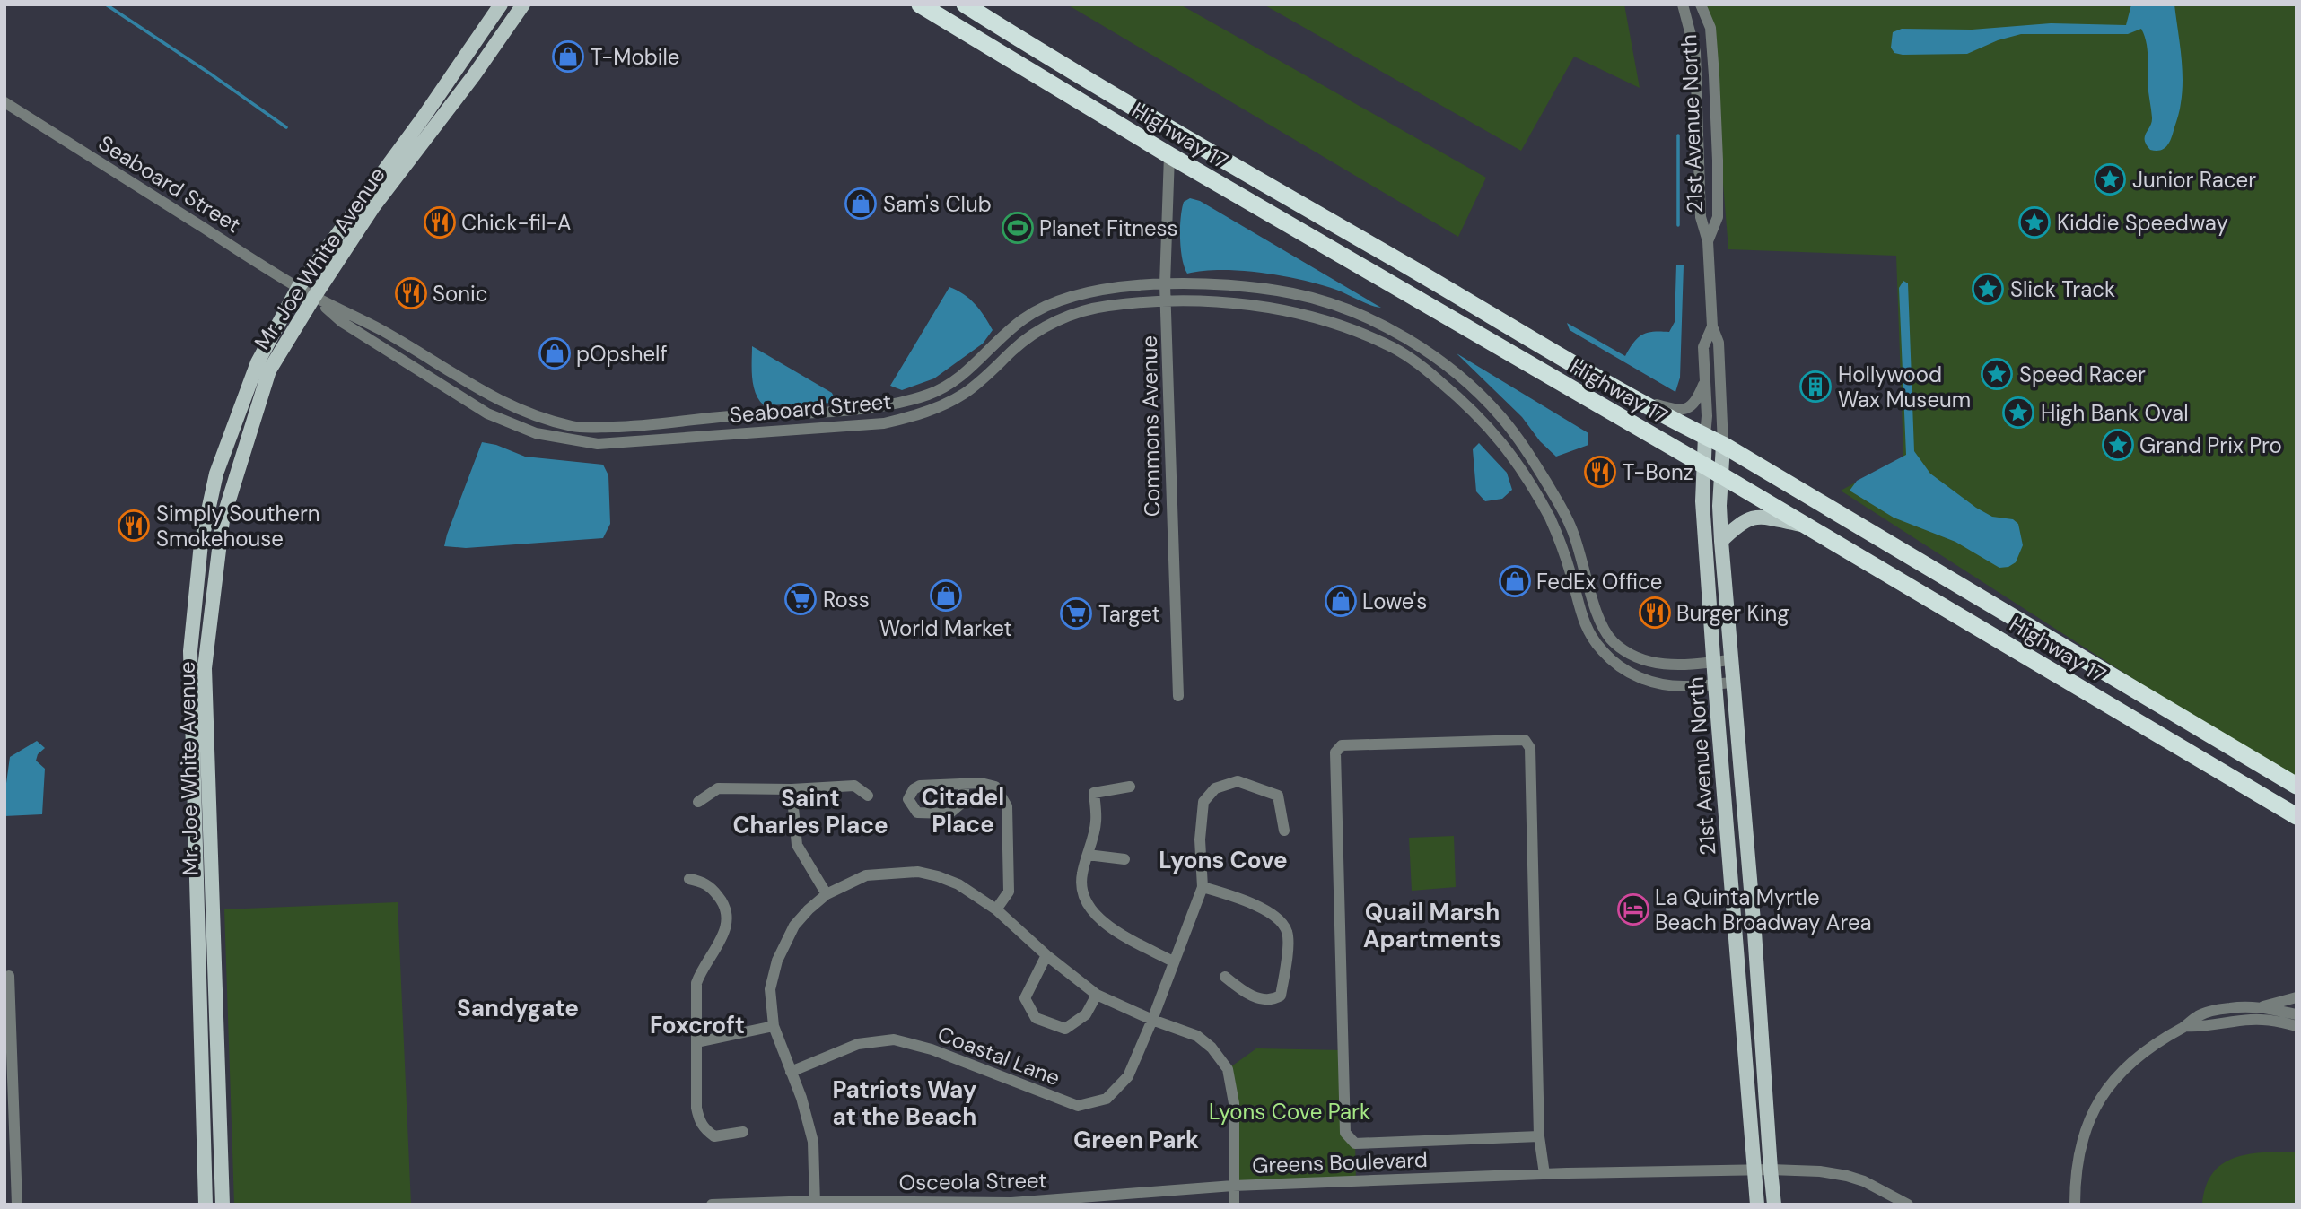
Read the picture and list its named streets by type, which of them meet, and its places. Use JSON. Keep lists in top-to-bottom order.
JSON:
{
  "streets": {
    "highway": ["Highway 17"],
    "main road": ["21st Avenue North", "Mr. Joe White Avenue"],
    "street": [
      "Seaboard Street",
      "Commons Avenue",
      "Coastal Lane",
      "Greens Boulevard",
      "Osceola Street"
    ]
  },
  "crossings": [
    ["21st Avenue North", "Highway 17"],
    ["21st Avenue North", "Seaboard Street"],
    ["21st Avenue North", "Greens Boulevard"],
    ["Highway 17", "Commons Avenue"],
    ["Seaboard Street", "Mr. Joe White Avenue"],
    ["Seaboard Street", "Commons Avenue"],
    ["Coastal Lane", "Greens Boulevard"],
    ["Greens Boulevard", "Osceola Street"]
  ],
  "districts": [
    "Citadel Place",
    "Saint Charles Place",
    "Lyons Cove",
    "Quail Marsh Apartments",
    "Sandygate",
    "Foxcroft",
    "Patriots Way at the Beach",
    "Green Park"
  ],
  "parks": ["Lyons Cove Park"],
  "places": {
    "shop": [
      "T-Mobile",
      "Sam's Club",
      "pOpshelf",
      "FedEx Office",
      "World Market",
      "Lowe's"
    ],
    "place": [
      "Junior Racer",
      "Kiddie Speedway",
      "Slick Track",
      "Speed Racer",
      "High Bank Oval",
      "Grand Prix Pro"
    ],
    "restaurant": [
      "Chick-fil-A",
      "Sonic",
      "T-Bonz",
      "Simply Southern Smokehouse",
      "Burger King"
    ],
    "sports": ["Planet Fitness"],
    "building": ["Hollywood Wax Museum"],
    "supermarket": ["Ross", "Target"],
    "hotel": ["La Quinta Myrtle Beach Broadway Area"]
  }
}
